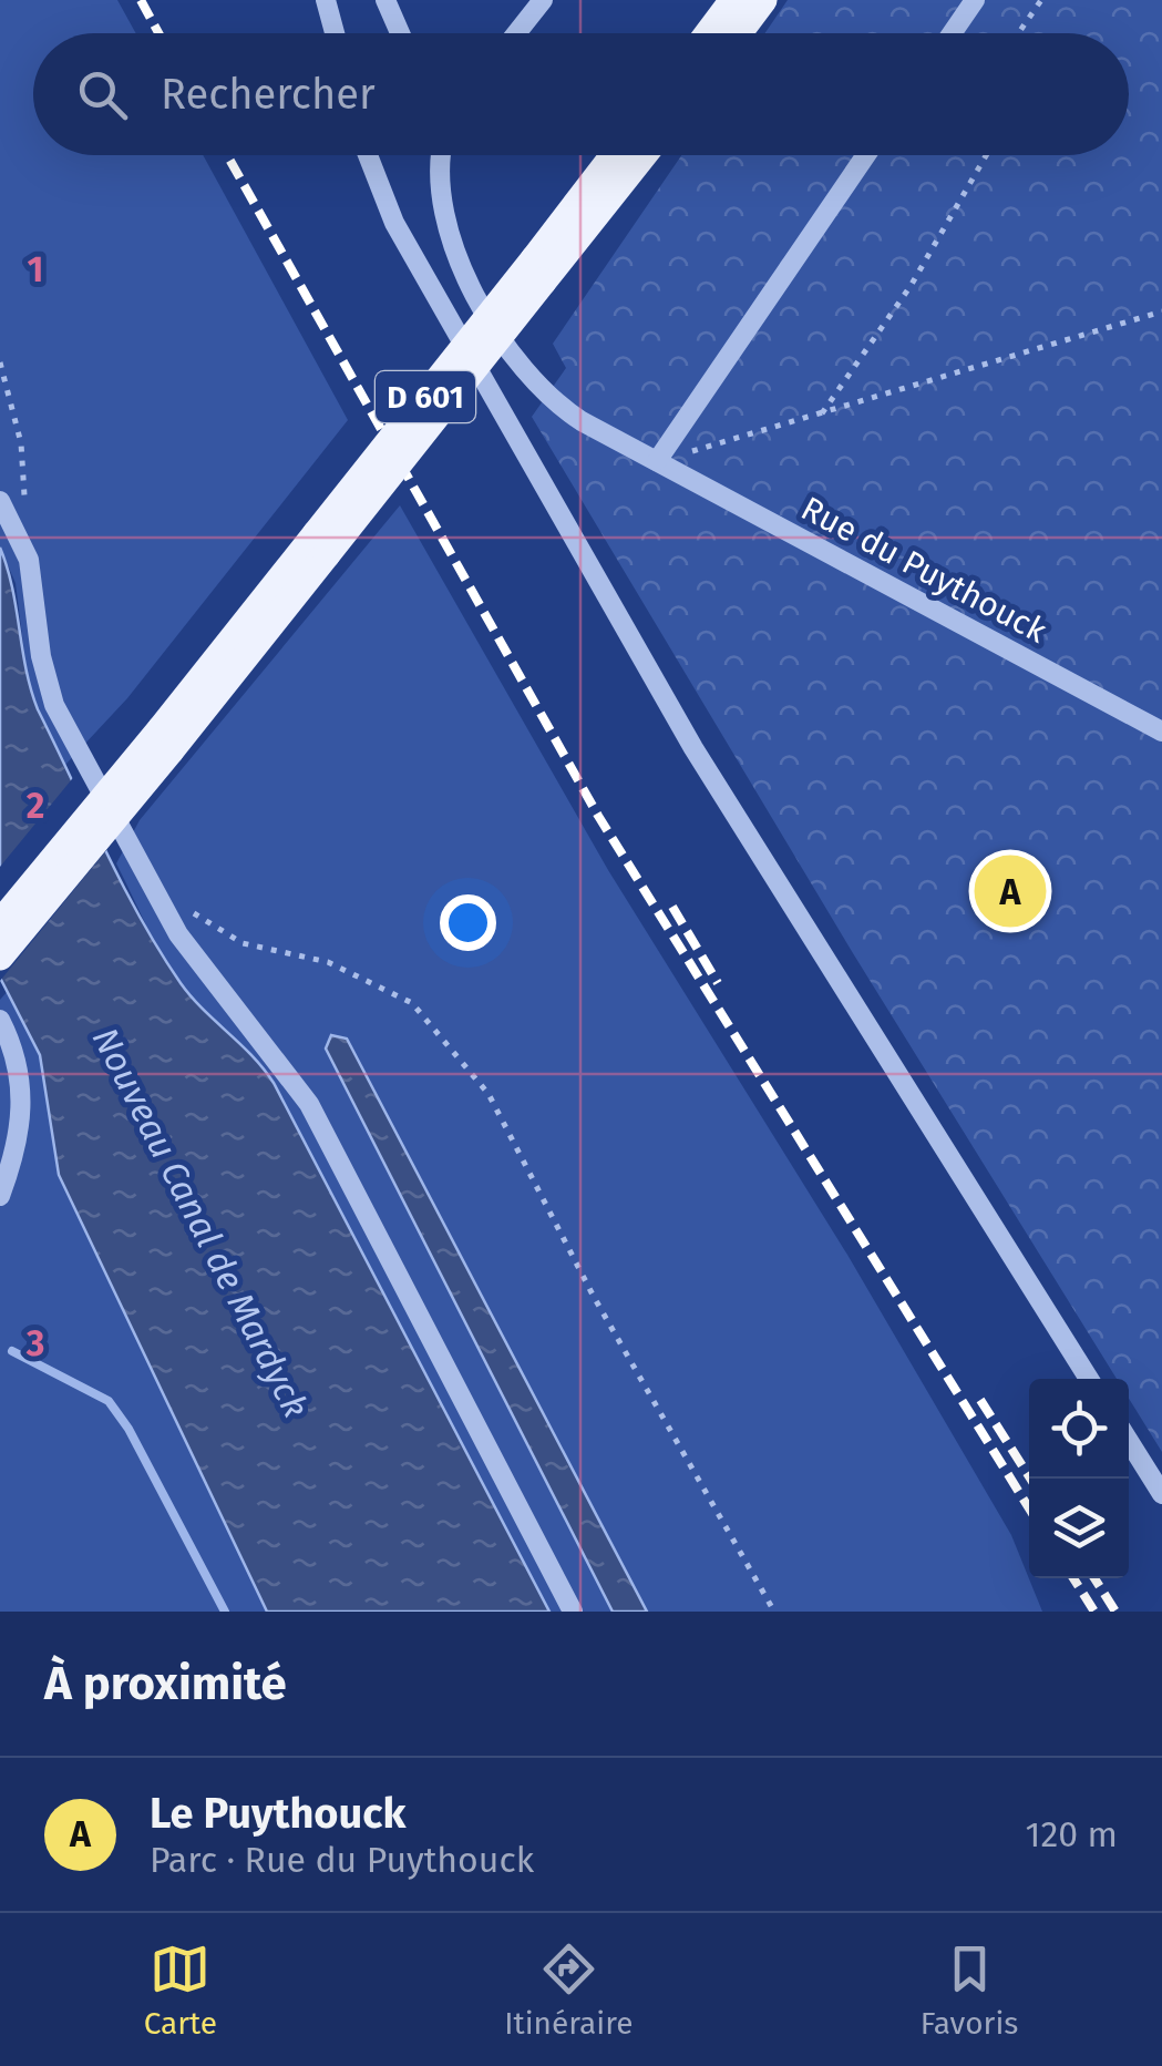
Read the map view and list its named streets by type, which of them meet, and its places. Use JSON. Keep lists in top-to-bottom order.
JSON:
{
  "streets": {
    "main road": ["D 601"],
    "street": ["Rue du Puythouck"]
  },
  "water": ["Nouveau Canal de Mardyck"],
  "page": {
    "search": "Rechercher",
    "pins": "A",
    "heading": "À proximité",
    "list": [
      {
        "mark": "A",
        "name": "Le Puythouck",
        "note": "Parc · Rue du Puythouck",
        "value": "120 m"
      }
    ],
    "nav": ["Carte", "Itinéraire", "Favoris"]
  },
  "grid": {
    "rows": ["1", "2", "3"]
  }
}
